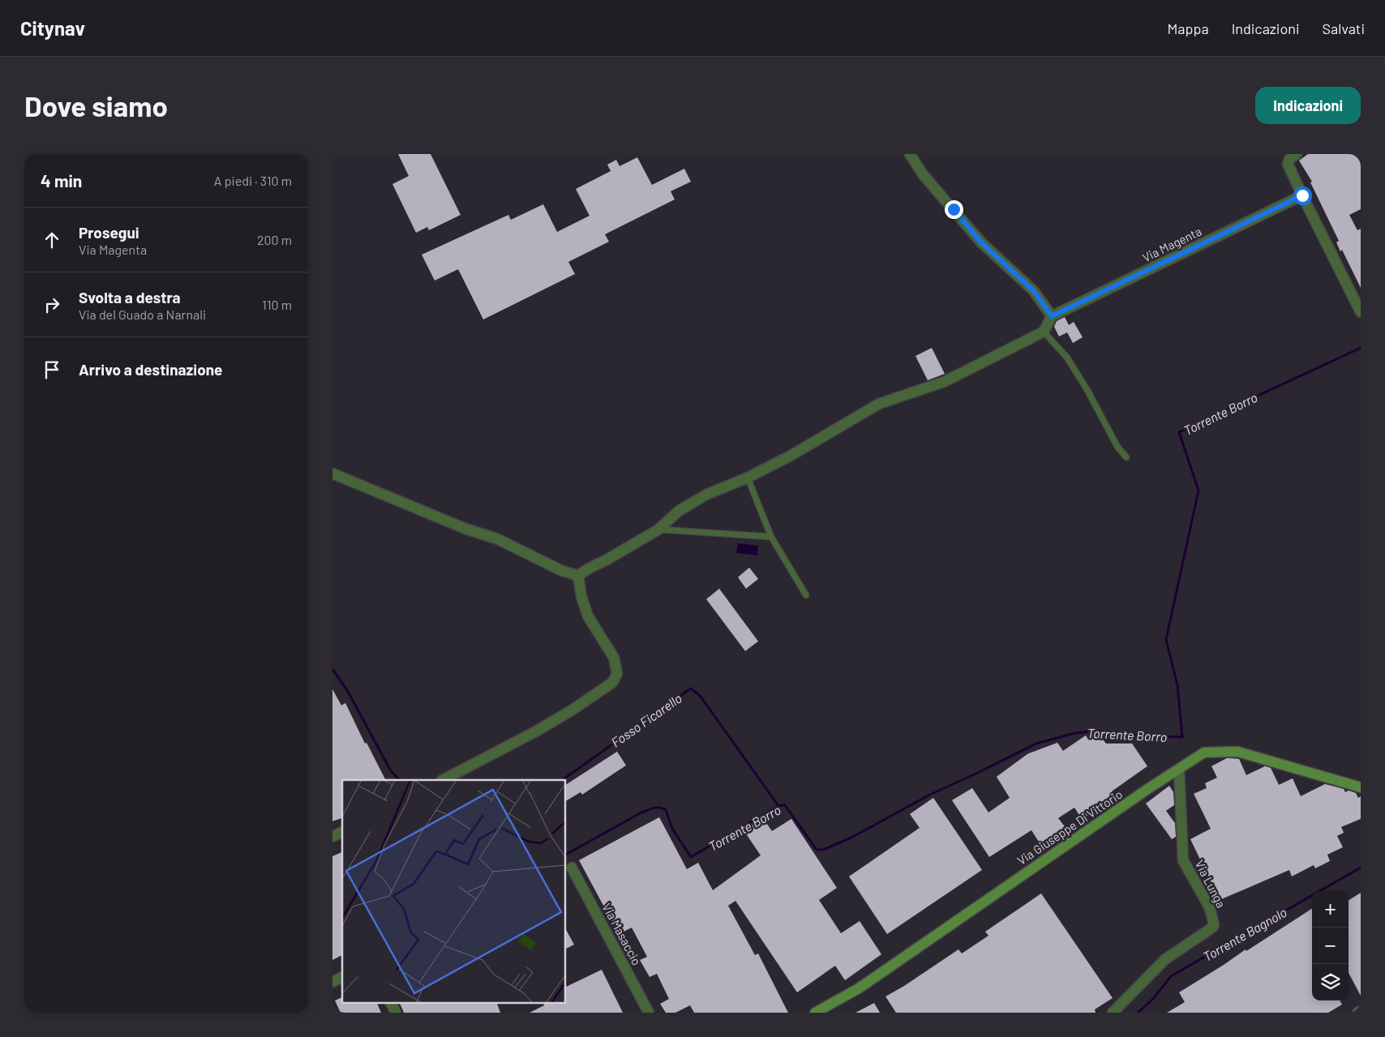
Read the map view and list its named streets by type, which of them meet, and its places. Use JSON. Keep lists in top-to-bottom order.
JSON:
{
  "streets": {
    "street": [
      "Via Magenta",
      "Via Giuseppe Di Vittorio",
      "Via Lunga",
      "Via Masaccio"
    ]
  },
  "crossings": [
    ["Via Giuseppe Di Vittorio", "Via Lunga"]
  ],
  "water": ["Torrente Borro", "Fosso Ficarello", "Torrente Bagnolo"],
  "page": {
    "header": "Citynav",
    "nav": ["Mappa", "Indicazioni", "Salvati"],
    "buttons": "Indicazioni",
    "title": "Dove siamo",
    "heading": ["4 min", "A piedi · 310 m"],
    "list": [
      ["Prosegui", "Via Magenta", "200 m"],
      ["Svolta a destra", "Via del Guado a Narnali", "110 m"],
      "Arrivo a destinazione"
    ],
    "map_buttons": ["+", "−"]
  }
}
